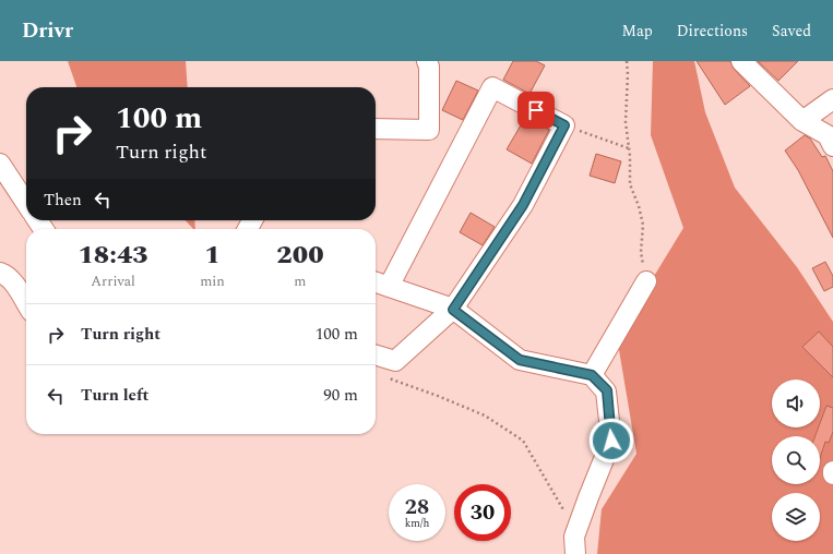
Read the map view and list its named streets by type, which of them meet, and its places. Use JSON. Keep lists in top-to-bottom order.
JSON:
{
  "page": {
    "header": "Drivr",
    "nav": ["Map", "Directions", "Saved"],
    "turn": ["100 m", "Turn right"],
    "then": "Then",
    "eta": [
      "18:43",
      "Arrival",
      "1",
      "min",
      "200",
      "m"
    ],
    "list": [
      {
        "name": "Turn right",
        "value": "100 m"
      },
      {
        "name": "Turn left",
        "value": "90 m"
      }
    ],
    "speed": "28 km/h",
    "limit": "30"
  }
}
